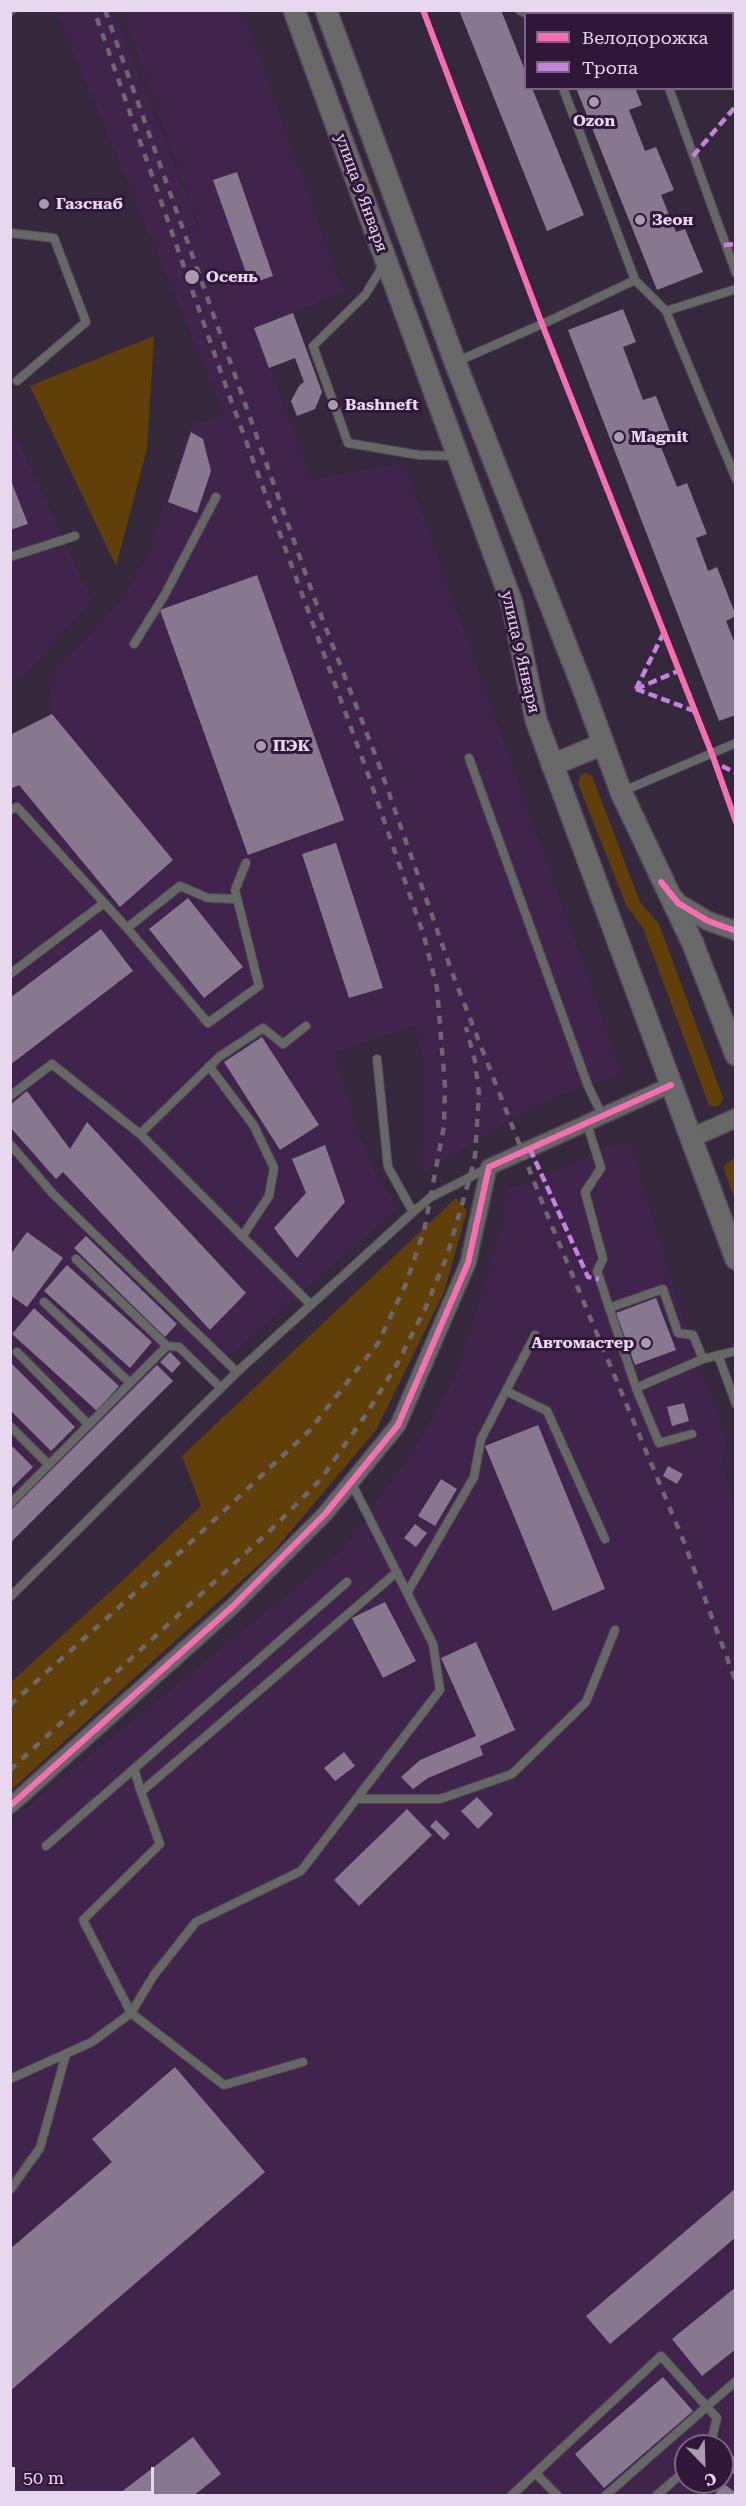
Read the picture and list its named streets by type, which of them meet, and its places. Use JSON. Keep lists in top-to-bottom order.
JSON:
{
  "streets": {
    "main road": ["улица 9 Января"]
  },
  "places": [
    "Ozon",
    "Газснаб",
    "Зеон",
    "Осень",
    "Bashneft",
    "Magnit",
    "ПЭК",
    "Автомастер"
  ],
  "legend": ["Велодорожка", "Тропа"],
  "scale_bar": "50 m",
  "north": "bottom right"
}
